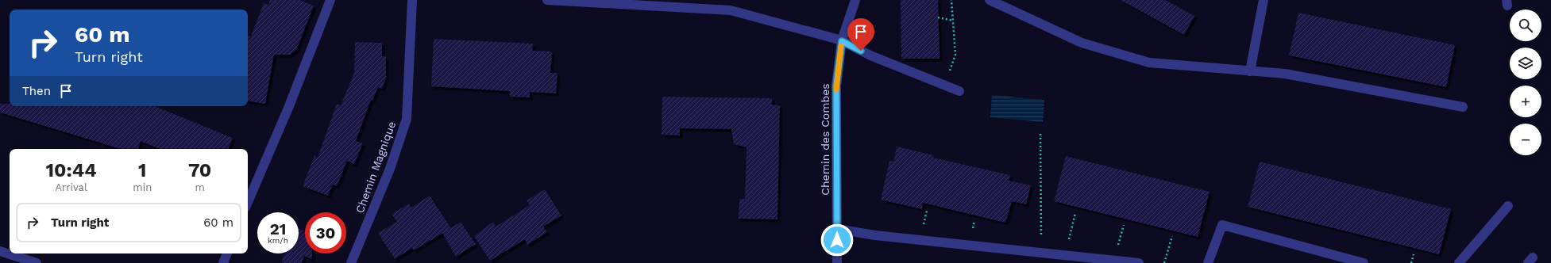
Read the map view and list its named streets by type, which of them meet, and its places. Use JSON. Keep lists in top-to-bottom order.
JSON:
{
  "streets": {
    "street": ["Chemin des Combes", "Chemin Magnique"]
  },
  "page": {
    "map_buttons": ["+", "−"],
    "turn": ["60 m", "Turn right"],
    "then": "Then",
    "eta": [
      "10:44",
      "Arrival",
      "1",
      "min",
      "70",
      "m"
    ],
    "list": [
      {
        "name": "Turn right",
        "value": "60 m"
      }
    ],
    "speed": "21 km/h",
    "limit": "30"
  }
}
